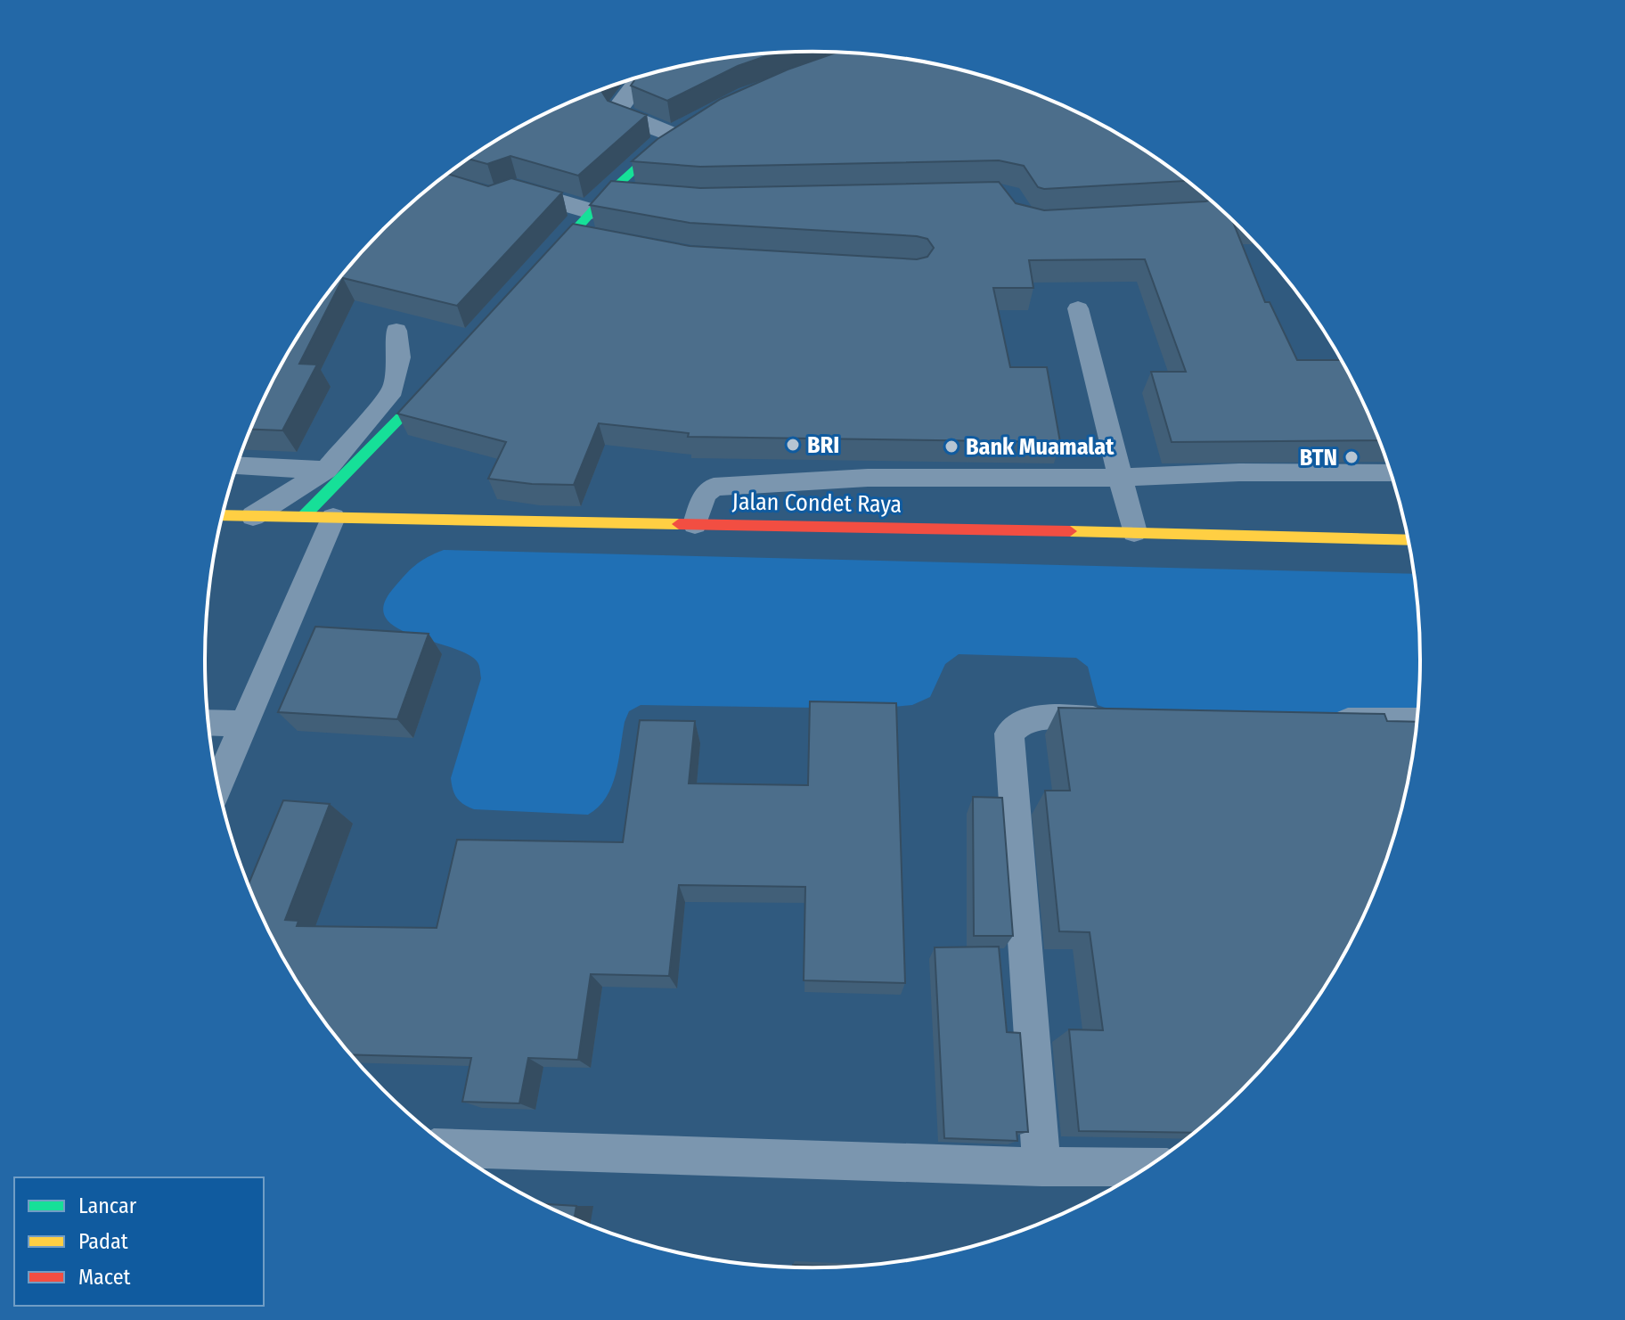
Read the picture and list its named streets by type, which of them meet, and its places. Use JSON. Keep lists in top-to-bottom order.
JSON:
{
  "streets": {
    "street": ["Jalan Condet Raya"]
  },
  "places": ["BRI", "Bank Muamalat", "BTN"],
  "legend": ["Lancar", "Padat", "Macet"]
}
